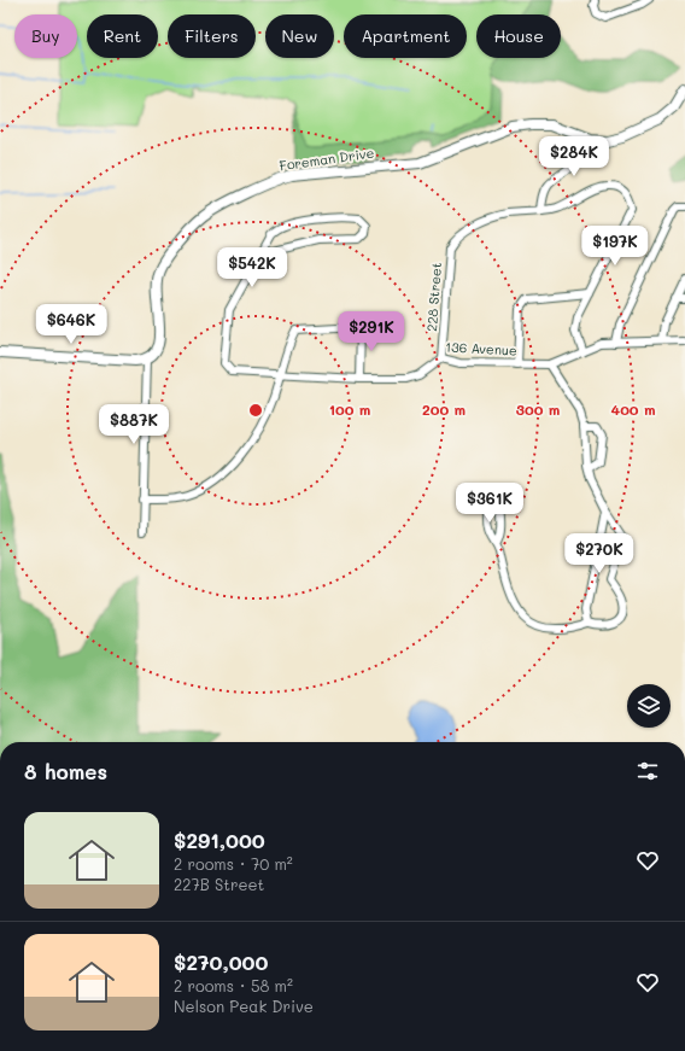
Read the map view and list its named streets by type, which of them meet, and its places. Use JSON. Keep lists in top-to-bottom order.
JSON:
{
  "streets": {
    "street": ["Foreman Drive", "228 Street", "136 Avenue"]
  },
  "crossings": [
    ["228 Street", "136 Avenue"]
  ],
  "page": {
    "chip": [
      "Buy",
      "Rent",
      "Filters",
      "New",
      "Apartment",
      "House"
    ],
    "price": [
      "$284K",
      "$197K",
      "$542K",
      "$646K",
      "$291K",
      "$887K",
      "$361K",
      "$270K"
    ],
    "heading": "8 homes",
    "list": [
      {
        "name": "$291,000",
        "note": "2 rooms · 70 m² · 227B Street"
      },
      {
        "name": "$270,000",
        "note": "2 rooms · 58 m² · Nelson Peak Drive"
      }
    ]
  },
  "rings": [
    "100 m",
    "200 m",
    "300 m",
    "400 m"
  ]
}
